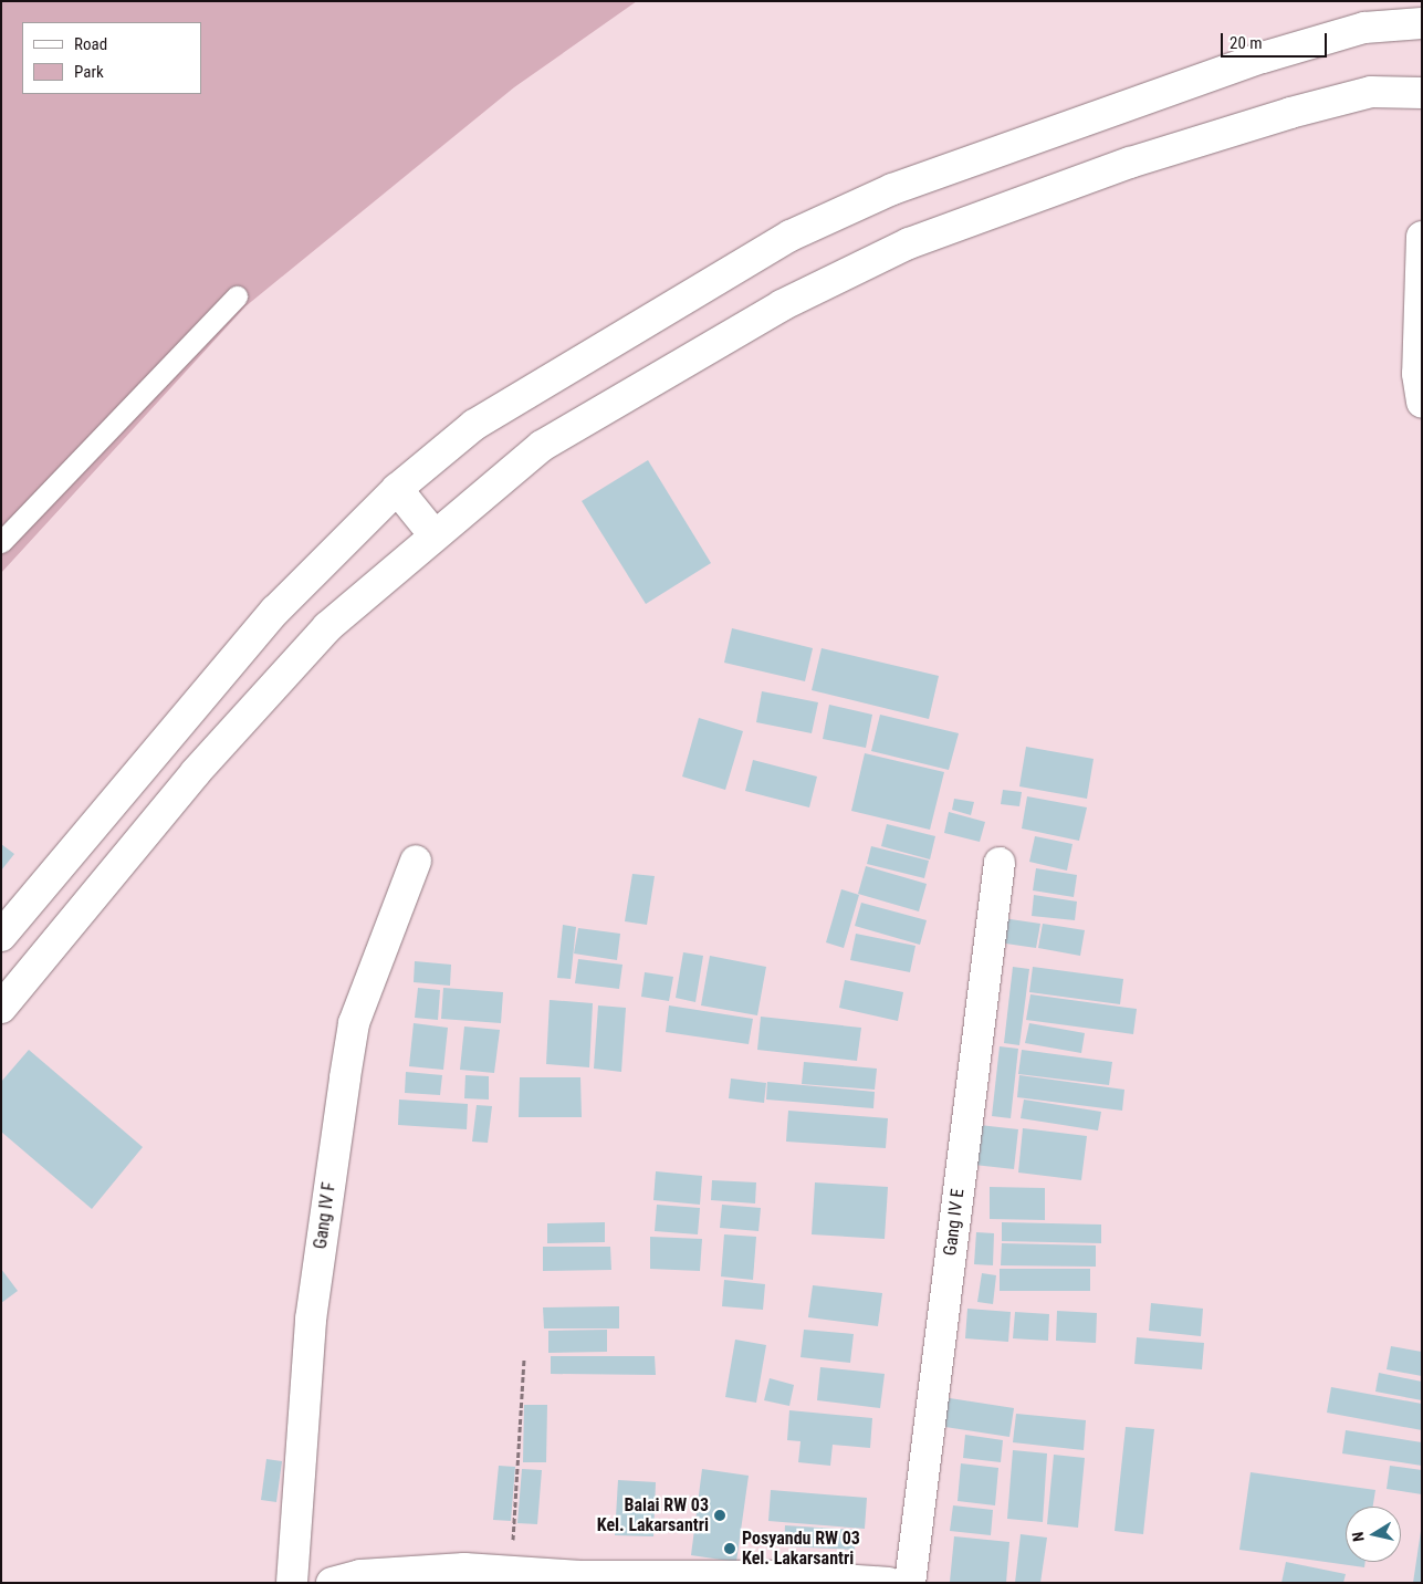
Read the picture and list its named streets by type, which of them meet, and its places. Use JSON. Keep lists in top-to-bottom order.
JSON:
{
  "streets": {
    "street": ["Gang IV F", "Gang IV E"]
  },
  "places": ["Balai RW 03 Kel. Lakarsantri", "Posyandu RW 03 Kel. Lakarsantri"],
  "legend": ["Road", "Park"],
  "scale_bar": "20 m",
  "north": "left"
}
